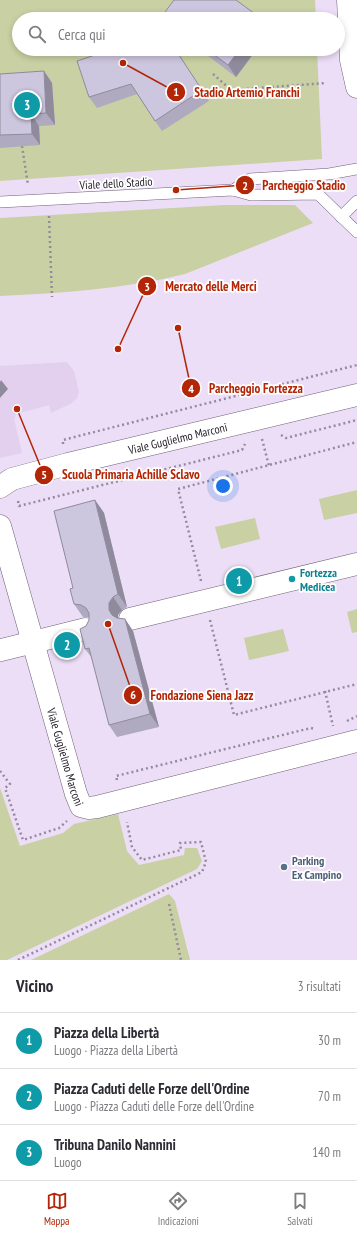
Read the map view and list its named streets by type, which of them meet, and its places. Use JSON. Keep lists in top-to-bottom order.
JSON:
{
  "streets": {
    "street": ["Viale Guglielmo Marconi"],
    "lane": ["Viale dello Stadio"]
  },
  "places": [
    "Stadio Artemio Franchi",
    "Parcheggio Stadio",
    "Parcheggio Fortezza",
    "Mercato delle Merci",
    "Scuola Primaria Achille Sclavo",
    "Fortezza Medicea",
    "Fondazione Siena Jazz",
    "Parking Ex Campino"
  ],
  "page": {
    "search": "Cerca qui",
    "pins": ["3", "1", "2"],
    "heading": ["Vicino", "3 risultati"],
    "list": [
      {
        "mark": "1",
        "name": "Piazza della Libertà",
        "note": "Luogo · Piazza della Libertà",
        "value": "30 m"
      },
      {
        "mark": "2",
        "name": "Piazza Caduti delle Forze dell'Ordine",
        "note": "Luogo · Piazza Caduti delle Forze dell'Ordine",
        "value": "70 m"
      },
      {
        "mark": "3",
        "name": "Tribuna Danilo Nannini",
        "note": "Luogo",
        "value": "140 m"
      }
    ],
    "nav": ["Mappa", "Indicazioni", "Salvati"]
  }
}
